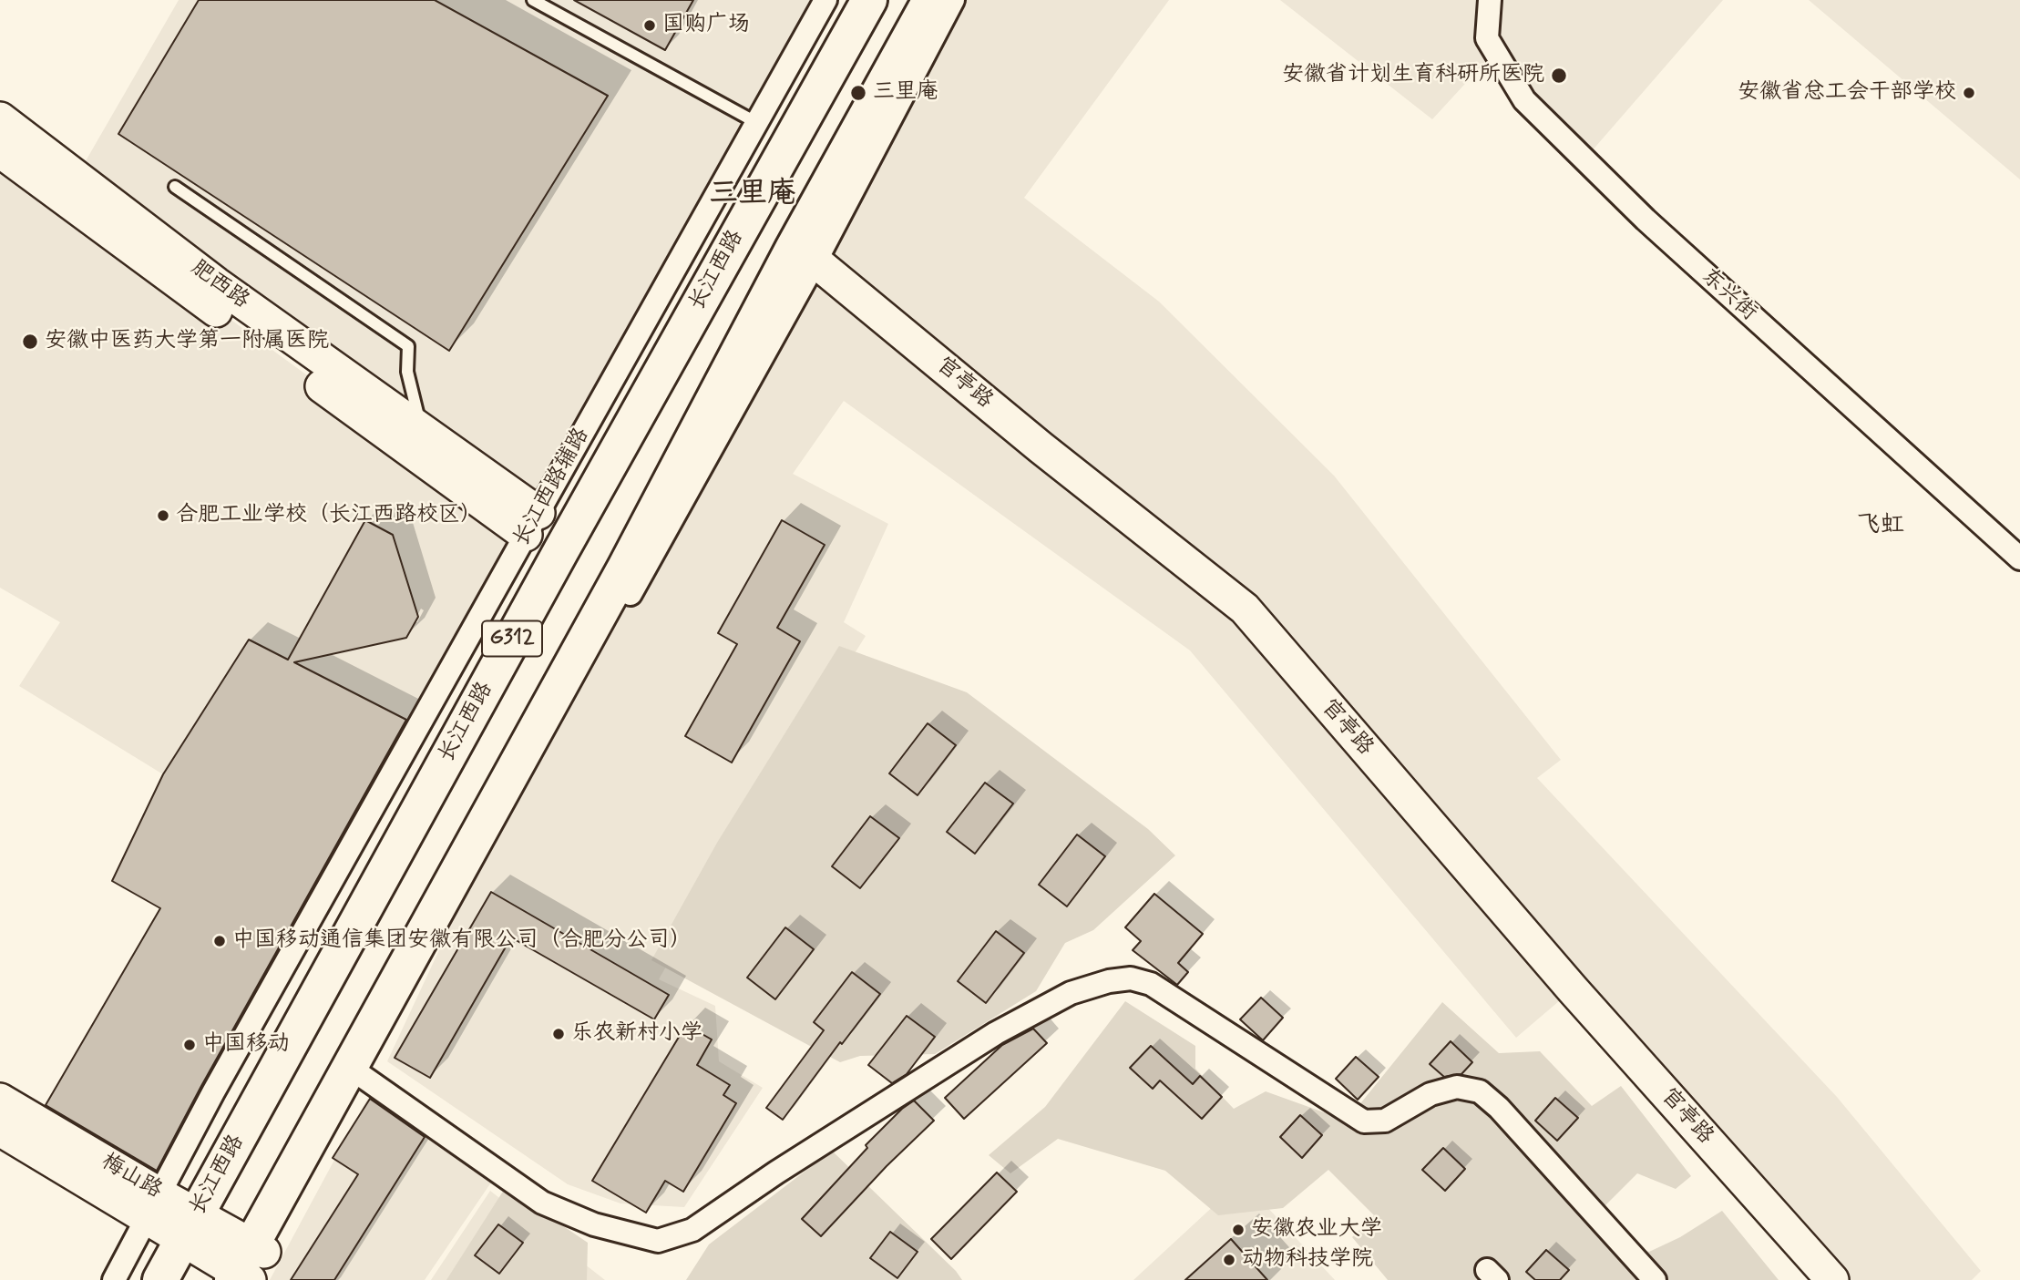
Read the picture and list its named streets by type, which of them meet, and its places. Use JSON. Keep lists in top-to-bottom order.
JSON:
{
  "streets": {
    "highway": ["长江西路", "G312"],
    "street": [
      "肥西路",
      "东兴街",
      "官亭路",
      "长江西路辅路",
      "梅山路"
    ]
  },
  "crossings": [
    ["长江西路", "梅山路"],
    ["肥西路", "长江西路辅路"],
    ["官亭路", "G312"],
    ["长江西路辅路", "梅山路"],
    ["G312", "梅山路"]
  ],
  "districts": ["三里庵", "飞虹"],
  "places": [
    "国购广场",
    "安徽省计划生育科研所医院",
    "三里庵",
    "安徽省总工会干部学校",
    "安徽中医药大学第一附属医院",
    "合肥工业学校（长江西路校区）",
    "中国移动通信集团安徽有限公司（合肥分公司）",
    "乐农新村小学",
    "中国移动",
    "安徽农业大学",
    "动物科技学院"
  ]
}
